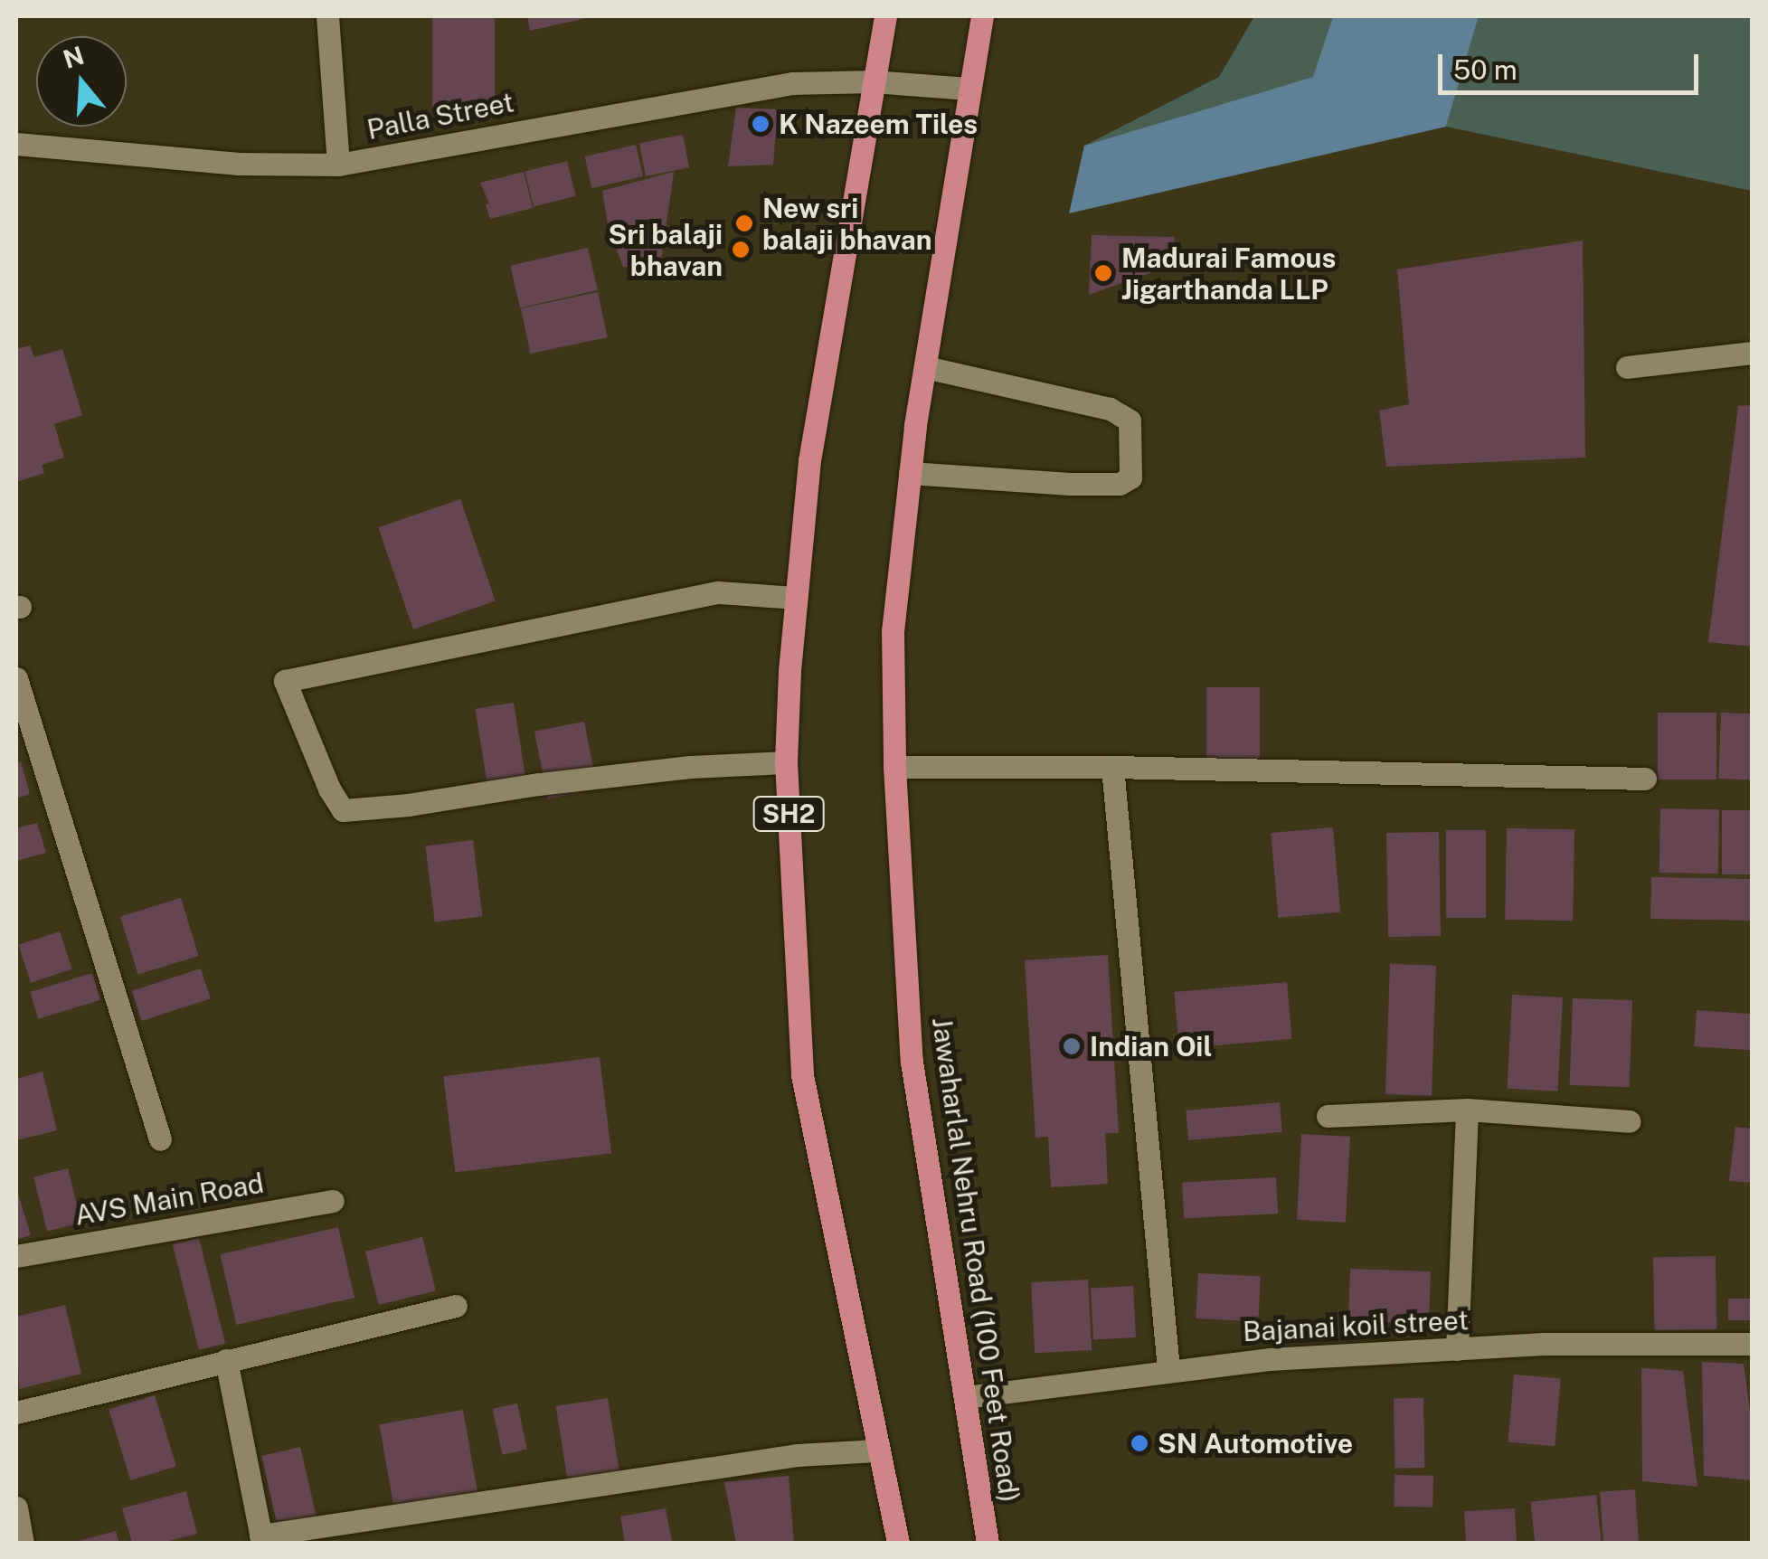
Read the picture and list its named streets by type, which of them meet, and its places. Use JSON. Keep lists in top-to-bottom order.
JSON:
{
  "streets": {
    "main road": ["SH2", "Jawaharlal Nehru Road (100 Feet Road)"],
    "street": ["Palla Street", "AVS Main Road", "Bajanai koil street"]
  },
  "crossings": [
    ["Palla Street", "SH2"],
    ["Palla Street", "Jawaharlal Nehru Road (100 Feet Road)"],
    ["Jawaharlal Nehru Road (100 Feet Road)", "Bajanai koil street"]
  ],
  "places": [
    "K Nazeem Tiles",
    "New sri balaji bhavan",
    "Sri balaji bhavan",
    "Madurai Famous Jigarthanda LLP",
    "Indian Oil",
    "SN Automotive"
  ],
  "scale_bar": "50 m",
  "north": "top"
}
